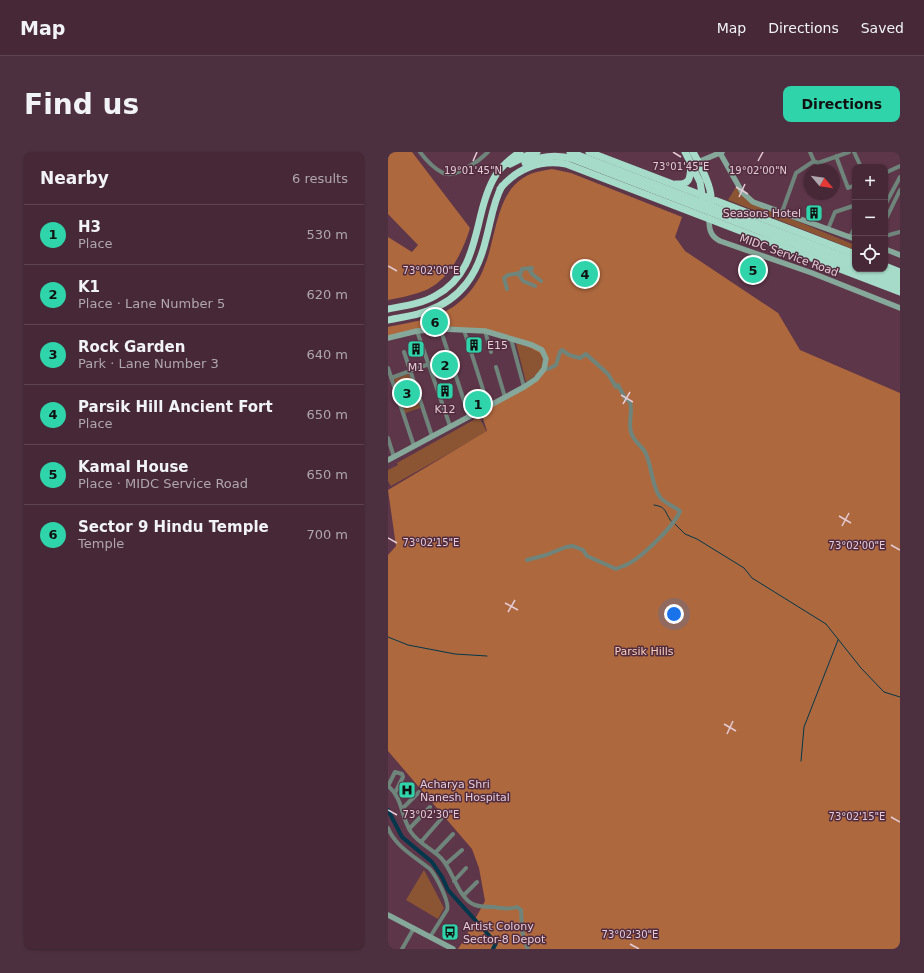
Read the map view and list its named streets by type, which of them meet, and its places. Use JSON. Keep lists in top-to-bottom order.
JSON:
{
  "streets": {
    "street": ["MIDC Service Road"]
  },
  "parks": ["Parsik Hills"],
  "places": {
    "building": [
      "Seasons Hotel",
      "E15",
      "M1",
      "K12"
    ],
    "hospital": ["Acharya Shri Nanesh Hospital"],
    "bus stop": ["Artist Colony Sector-8 Depot"]
  },
  "north": "bottom right",
  "page": {
    "header": "Map",
    "nav": ["Map", "Directions", "Saved"],
    "buttons": "Directions",
    "title": "Find us",
    "heading": ["Nearby", "6 results"],
    "map_buttons": ["+", "−"],
    "list": [
      {
        "mark": "1",
        "name": "H3",
        "note": "Place",
        "value": "530 m"
      },
      {
        "mark": "2",
        "name": "K1",
        "note": "Place · Lane Number 5",
        "value": "620 m"
      },
      {
        "mark": "3",
        "name": "Rock Garden",
        "note": "Park · Lane Number 3",
        "value": "640 m"
      },
      {
        "mark": "4",
        "name": "Parsik Hill Ancient Fort",
        "note": "Place",
        "value": "650 m"
      },
      {
        "mark": "5",
        "name": "Kamal House",
        "note": "Place · MIDC Service Road",
        "value": "650 m"
      },
      {
        "mark": "6",
        "name": "Sector 9 Hindu Temple",
        "note": "Temple",
        "value": "700 m"
      }
    ],
    "pins": [
      "5",
      "4",
      "6",
      "2",
      "3",
      "1"
    ]
  },
  "coordinates": [
    "73°01'45\"E",
    "19°01'45\"N",
    "19°02'00\"N",
    "73°02'00\"E",
    "73°02'15\"E",
    "73°02'30\"E"
  ]
}
